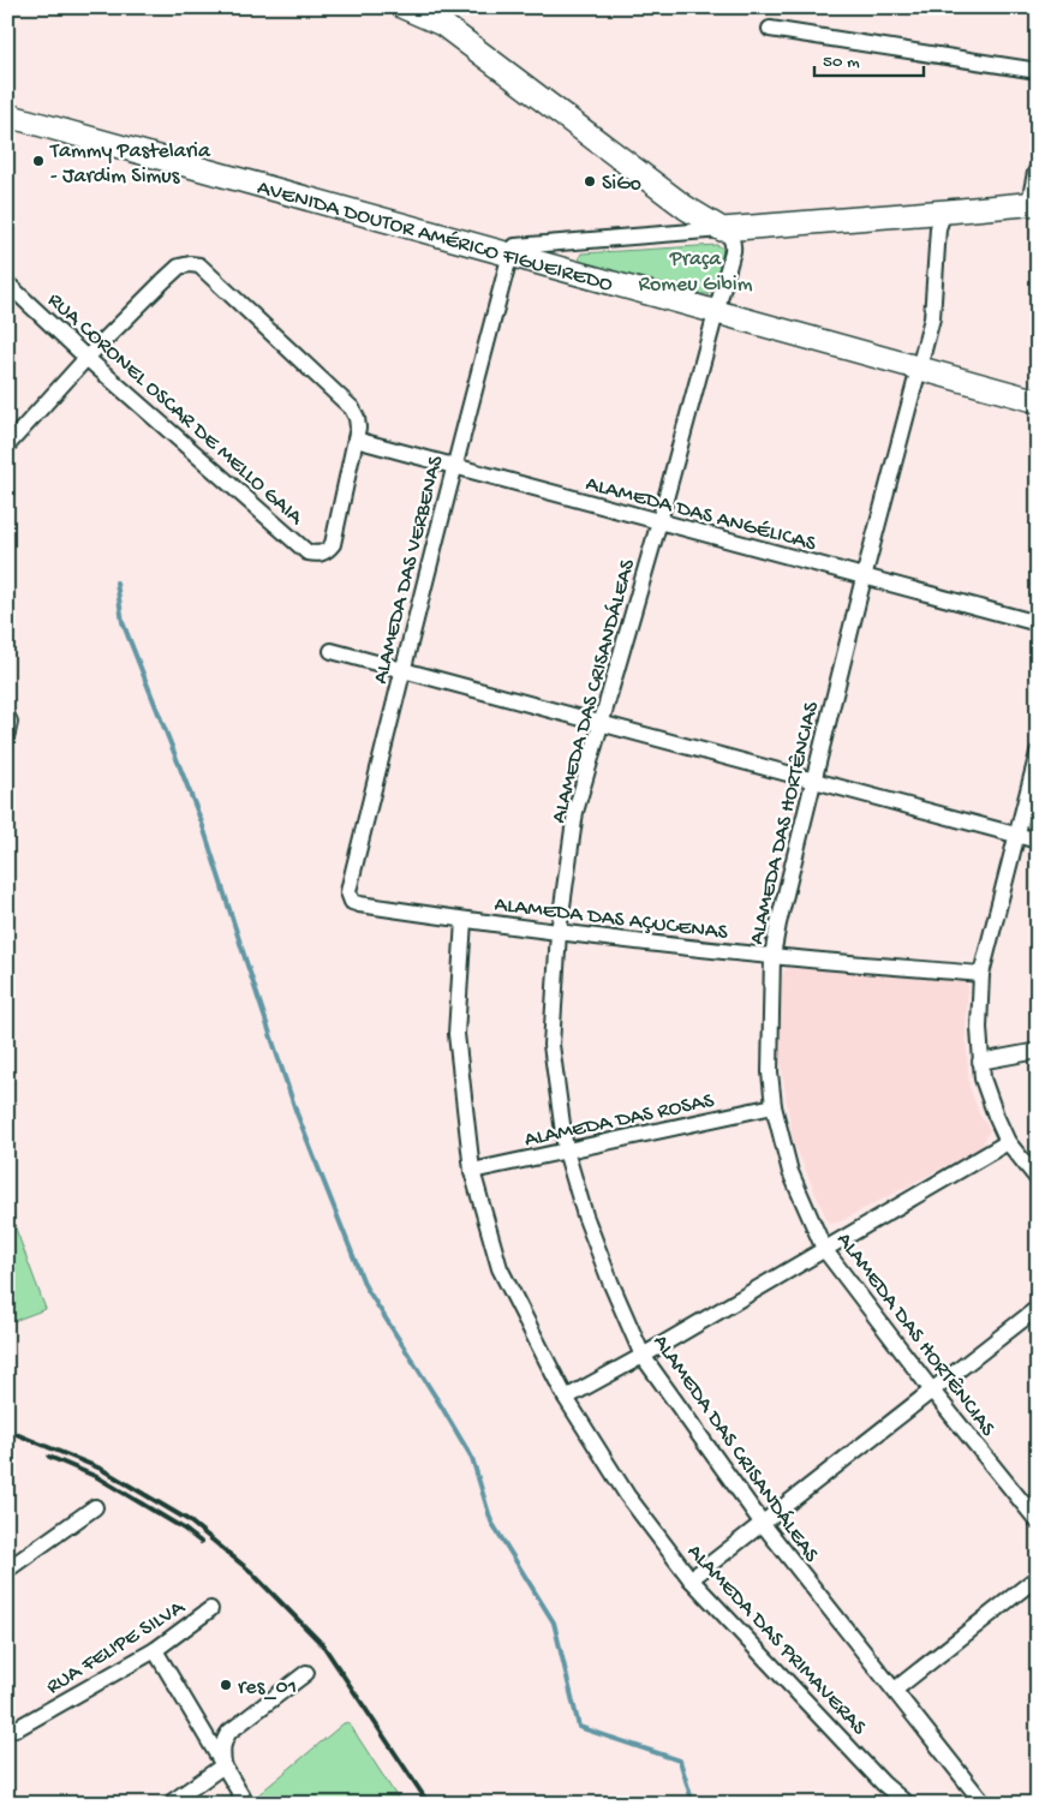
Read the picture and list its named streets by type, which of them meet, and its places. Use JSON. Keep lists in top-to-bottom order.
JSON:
{
  "streets": {
    "main road": ["AVENIDA DOUTOR AMÉRICO FIGUEIREDO"],
    "street": [
      "RUA CORONEL OSCAR DE MELLO GAIA",
      "ALAMEDA DAS ANGÉLICAS",
      "ALAMEDA DAS VERBENAS",
      "ALAMEDA DAS CRISANDÁLEAS",
      "ALAMEDA DAS HORTÊNCIAS",
      "ALAMEDA DAS AÇUCENAS",
      "ALAMEDA DAS ROSAS",
      "ALAMEDA DAS PRIMAVERAS",
      "RUA FELIPE SILVA"
    ]
  },
  "crossings": [
    ["AVENIDA DOUTOR AMÉRICO FIGUEIREDO", "ALAMEDA DAS VERBENAS"],
    ["AVENIDA DOUTOR AMÉRICO FIGUEIREDO", "ALAMEDA DAS CRISANDÁLEAS"],
    ["AVENIDA DOUTOR AMÉRICO FIGUEIREDO", "ALAMEDA DAS HORTÊNCIAS"],
    ["RUA CORONEL OSCAR DE MELLO GAIA", "ALAMEDA DAS ANGÉLICAS"],
    ["ALAMEDA DAS ANGÉLICAS", "ALAMEDA DAS VERBENAS"],
    ["ALAMEDA DAS ANGÉLICAS", "ALAMEDA DAS CRISANDÁLEAS"],
    ["ALAMEDA DAS ANGÉLICAS", "ALAMEDA DAS HORTÊNCIAS"],
    ["ALAMEDA DAS VERBENAS", "ALAMEDA DAS AÇUCENAS"],
    ["ALAMEDA DAS CRISANDÁLEAS", "ALAMEDA DAS AÇUCENAS"],
    ["ALAMEDA DAS CRISANDÁLEAS", "ALAMEDA DAS ROSAS"],
    ["ALAMEDA DAS HORTÊNCIAS", "ALAMEDA DAS AÇUCENAS"],
    ["ALAMEDA DAS HORTÊNCIAS", "ALAMEDA DAS ROSAS"],
    ["ALAMEDA DAS AÇUCENAS", "ALAMEDA DAS PRIMAVERAS"],
    ["ALAMEDA DAS ROSAS", "ALAMEDA DAS PRIMAVERAS"]
  ],
  "parks": ["Praça Romeu Gibim"],
  "places": ["Tammy Pastelaria - Jardim Simus", "SiGo", "res_01"],
  "scale_bar": "50 m"
}
